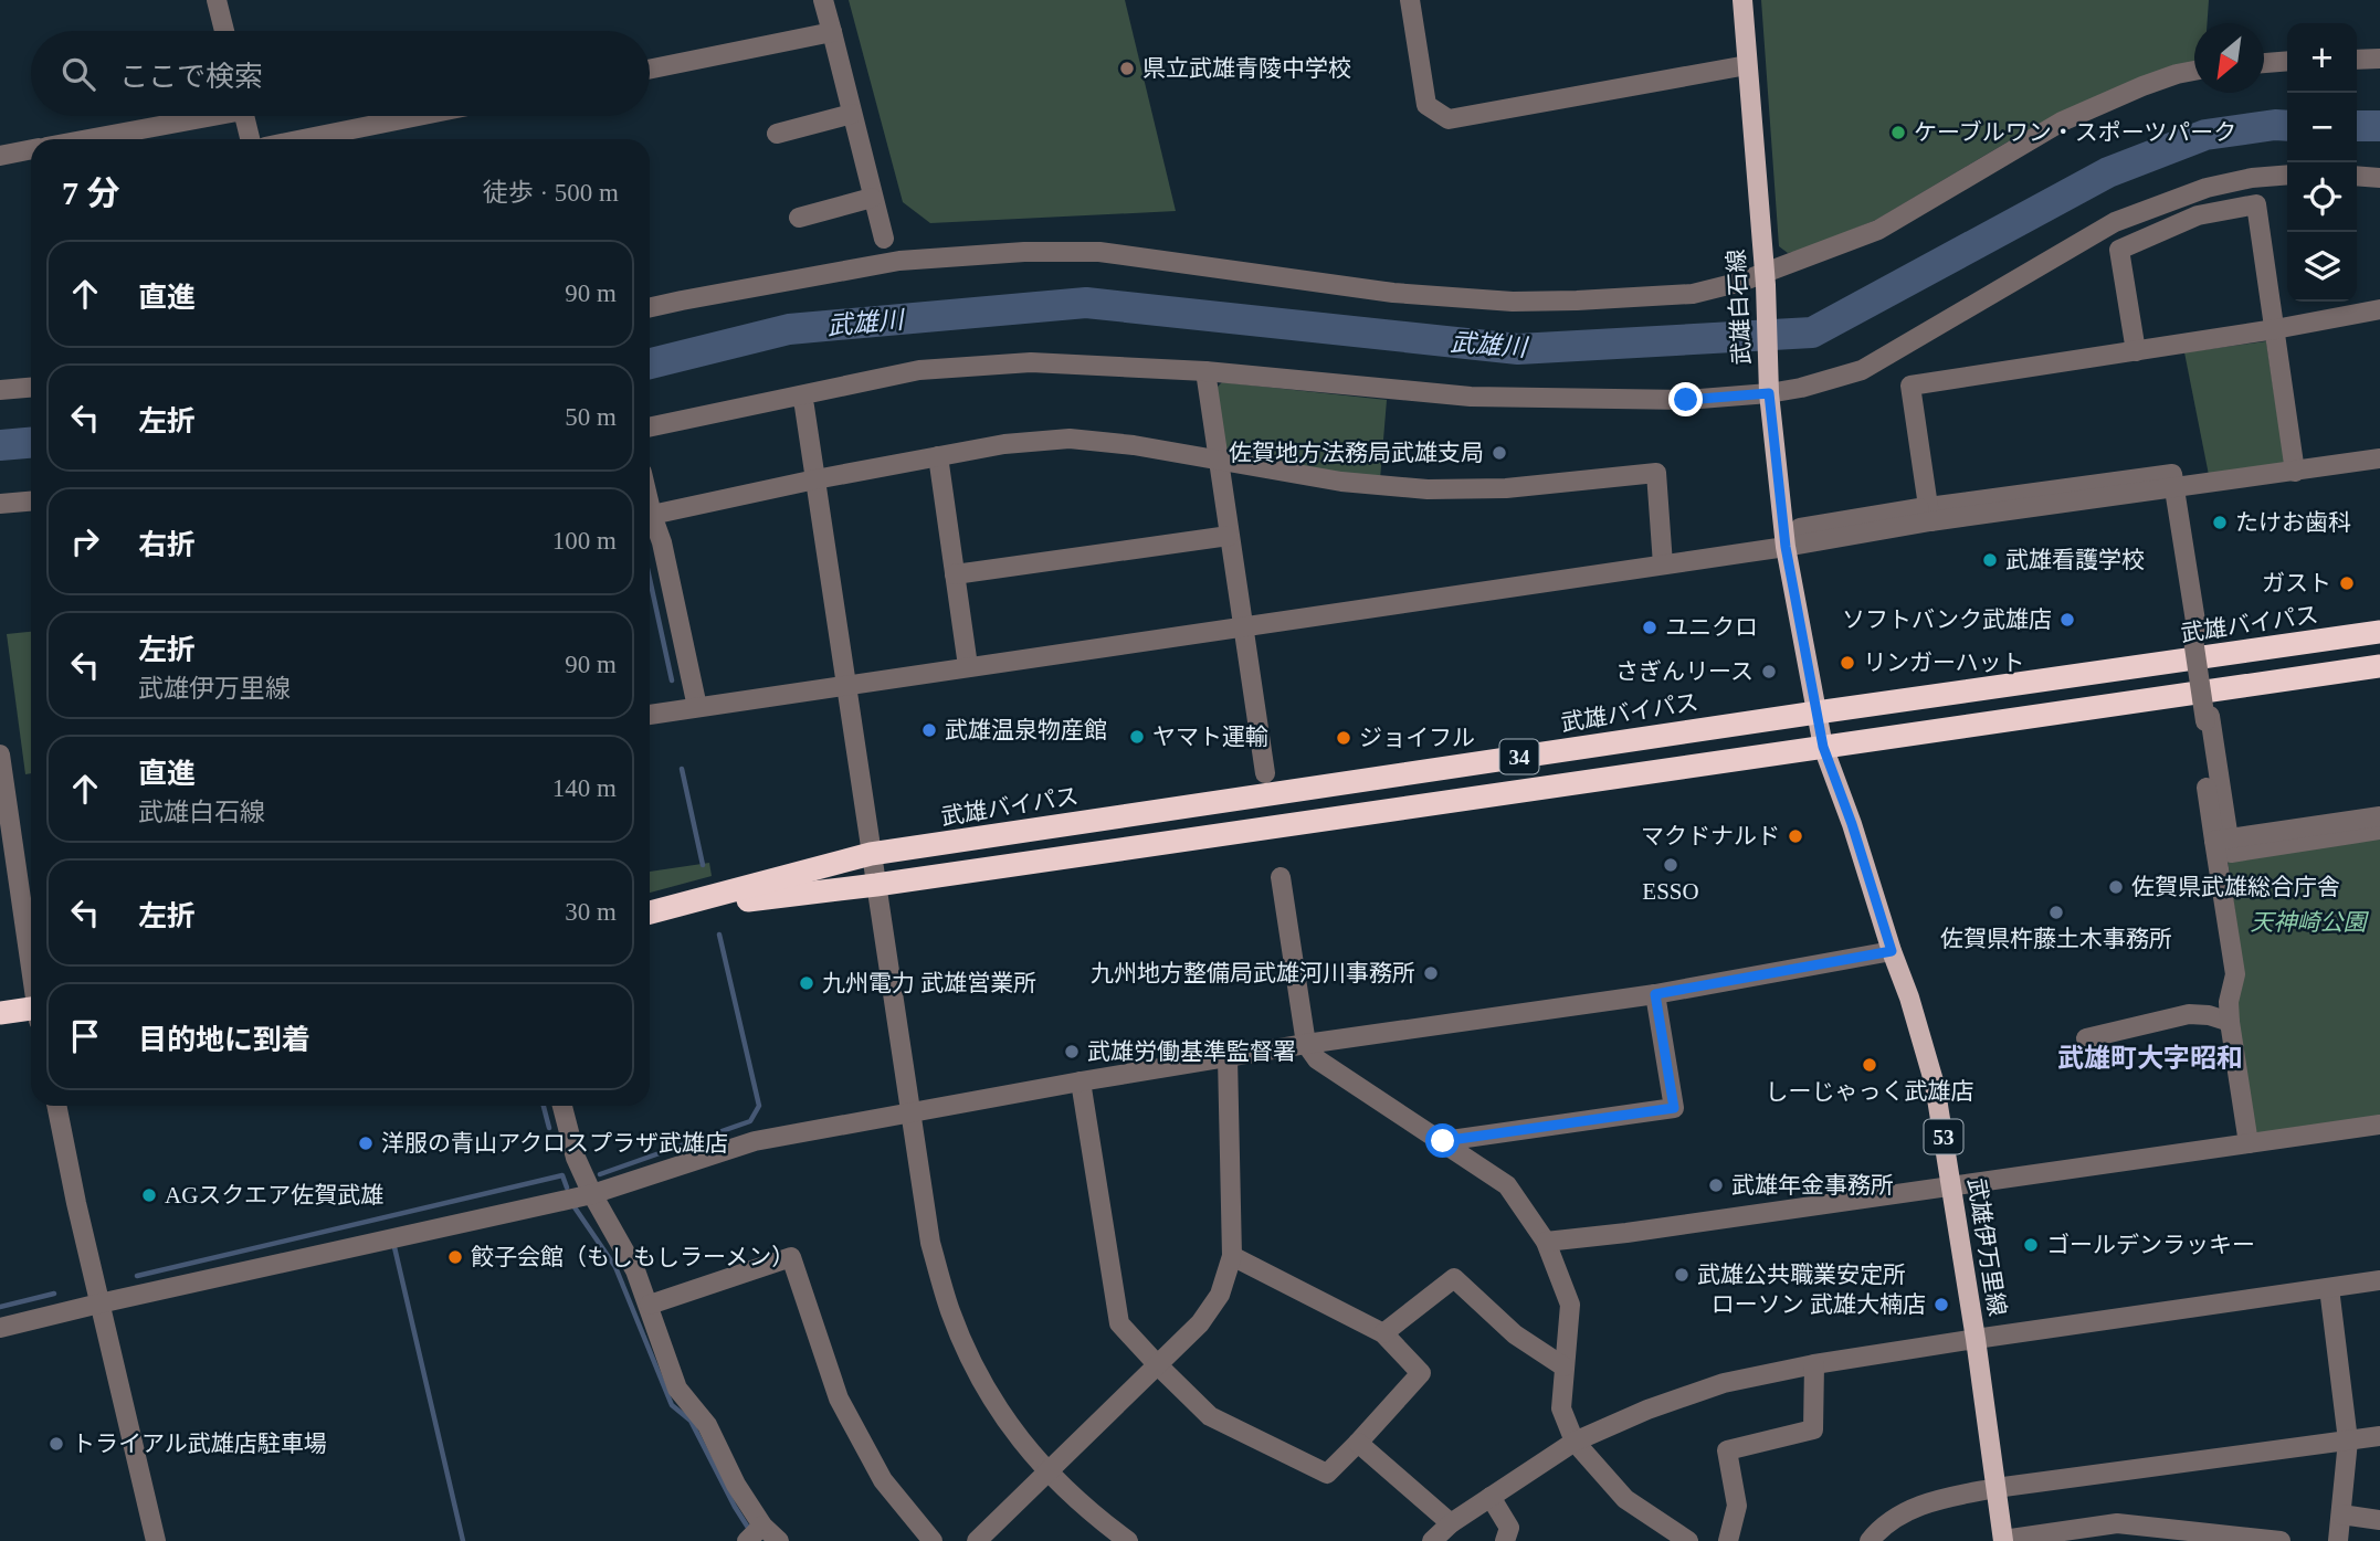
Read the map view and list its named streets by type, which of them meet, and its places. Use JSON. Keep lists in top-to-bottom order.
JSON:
{
  "streets": {
    "highway": ["武雄バイパス", "34"],
    "main road": ["武雄白石線", "53", "武雄伊万里線"]
  },
  "crossings": [
    ["武雄白石線", "武雄バイパス"],
    ["武雄白石線", "武雄伊万里線"],
    ["武雄バイパス", "武雄伊万里線"]
  ],
  "districts": ["武雄町大字昭和"],
  "water": ["武雄川"],
  "parks": ["天神崎公園"],
  "places": [
    "県立武雄青陵中学校",
    "ケーブルワン・スポーツパーク",
    "佐賀地方法務局武雄支局",
    "たけお歯科",
    "武雄看護学校",
    "ガスト",
    "ソフトバンク武雄店",
    "ユニクロ",
    "リンガーハット",
    "さぎんリース",
    "武雄温泉物産館",
    "ヤマト運輸",
    "ジョイフル",
    "マクドナルド",
    "ESSO",
    "佐賀県武雄総合庁舎",
    "佐賀県杵藤土木事務所",
    "九州地方整備局武雄河川事務所",
    "九州電力 武雄営業所",
    "武雄労働基準監督署",
    "しーじゃっく武雄店",
    "洋服の青山アクロスプラザ武雄店",
    "武雄年金事務所",
    "AGスクエア佐賀武雄",
    "ゴールデンラッキー",
    "餃子会館（もしもしラーメン）",
    "武雄公共職業安定所",
    "ローソン 武雄大楠店",
    "トライアル武雄店駐車場"
  ],
  "north": "bottom left",
  "page": {
    "map_buttons": ["+", "−"],
    "search": "ここで検索",
    "heading": ["7 分", "徒歩 · 500 m"],
    "list": [
      ["直進", "90 m"],
      ["左折", "50 m"],
      ["右折", "100 m"],
      ["左折", "武雄伊万里線", "90 m"],
      ["直進", "武雄白石線", "140 m"],
      ["左折", "30 m"],
      "目的地に到着"
    ]
  }
}
